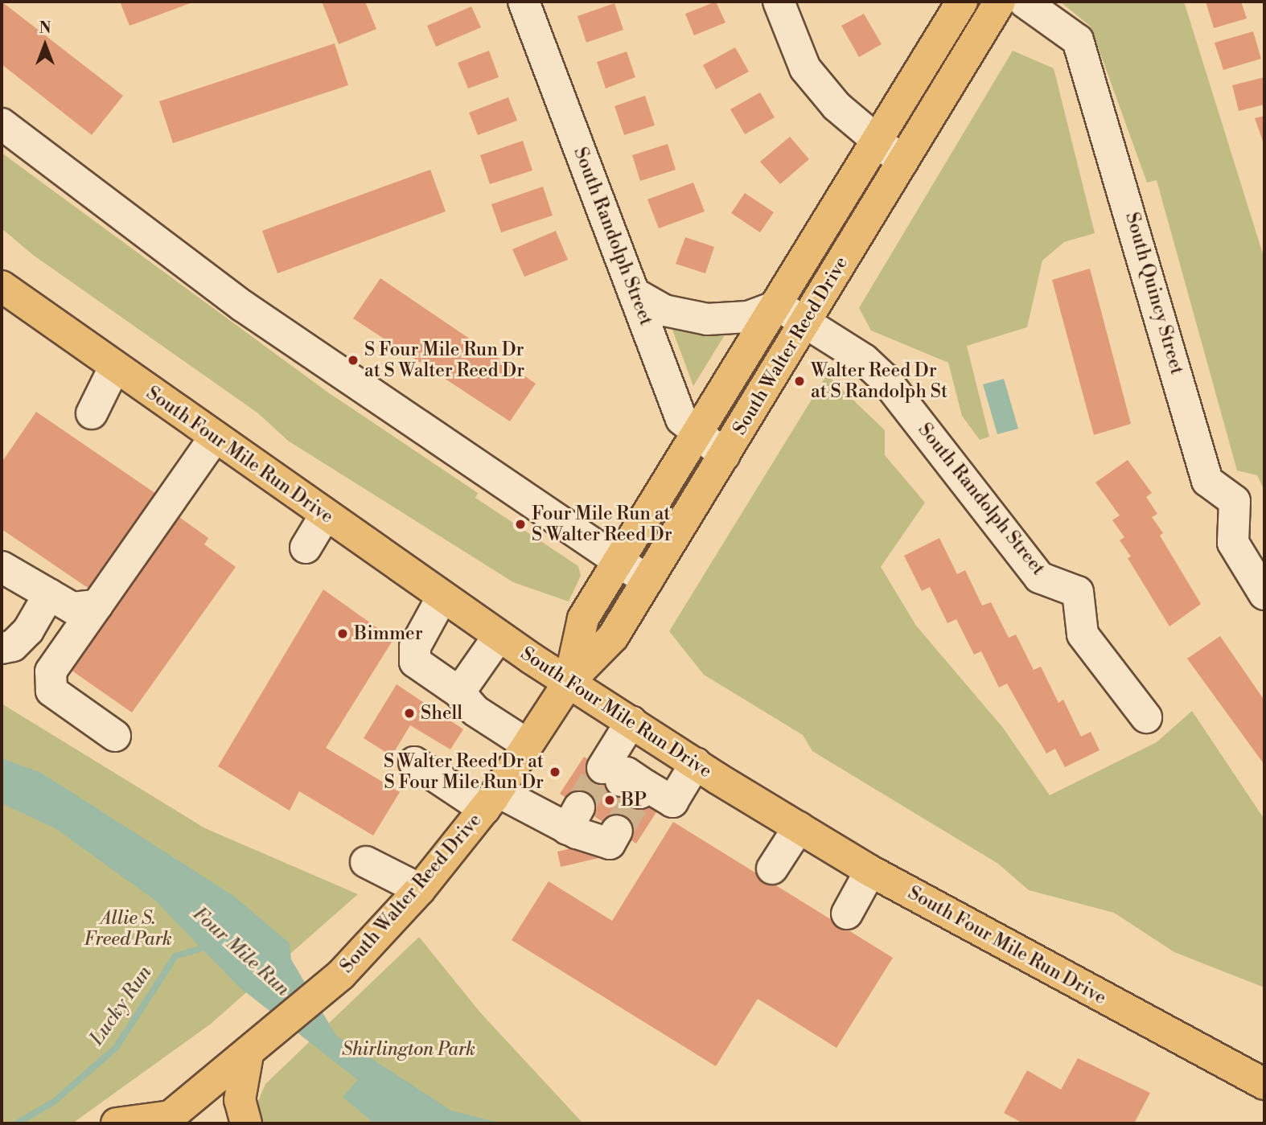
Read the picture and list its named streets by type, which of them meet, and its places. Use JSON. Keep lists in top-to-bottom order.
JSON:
{
  "streets": {
    "main road": ["South Walter Reed Drive", "South Four Mile Run Drive"],
    "street": ["South Randolph Street", "South Quincy Street"]
  },
  "crossings": [
    ["South Randolph Street", "South Walter Reed Drive"],
    ["South Walter Reed Drive", "South Four Mile Run Drive"]
  ],
  "water": ["Four Mile Run", "Lucky Run"],
  "parks": ["Allie S. Freed Park", "Shirlington Park"],
  "places": [
    "S Four Mile Run Dr at S Walter Reed Dr",
    "Walter Reed Dr at S Randolph St",
    "Four Mile Run at S Walter Reed Dr",
    "Bimmer",
    "Shell",
    "S Walter Reed Dr at S Four Mile Run Dr",
    "BP"
  ],
  "north": "top"
}
